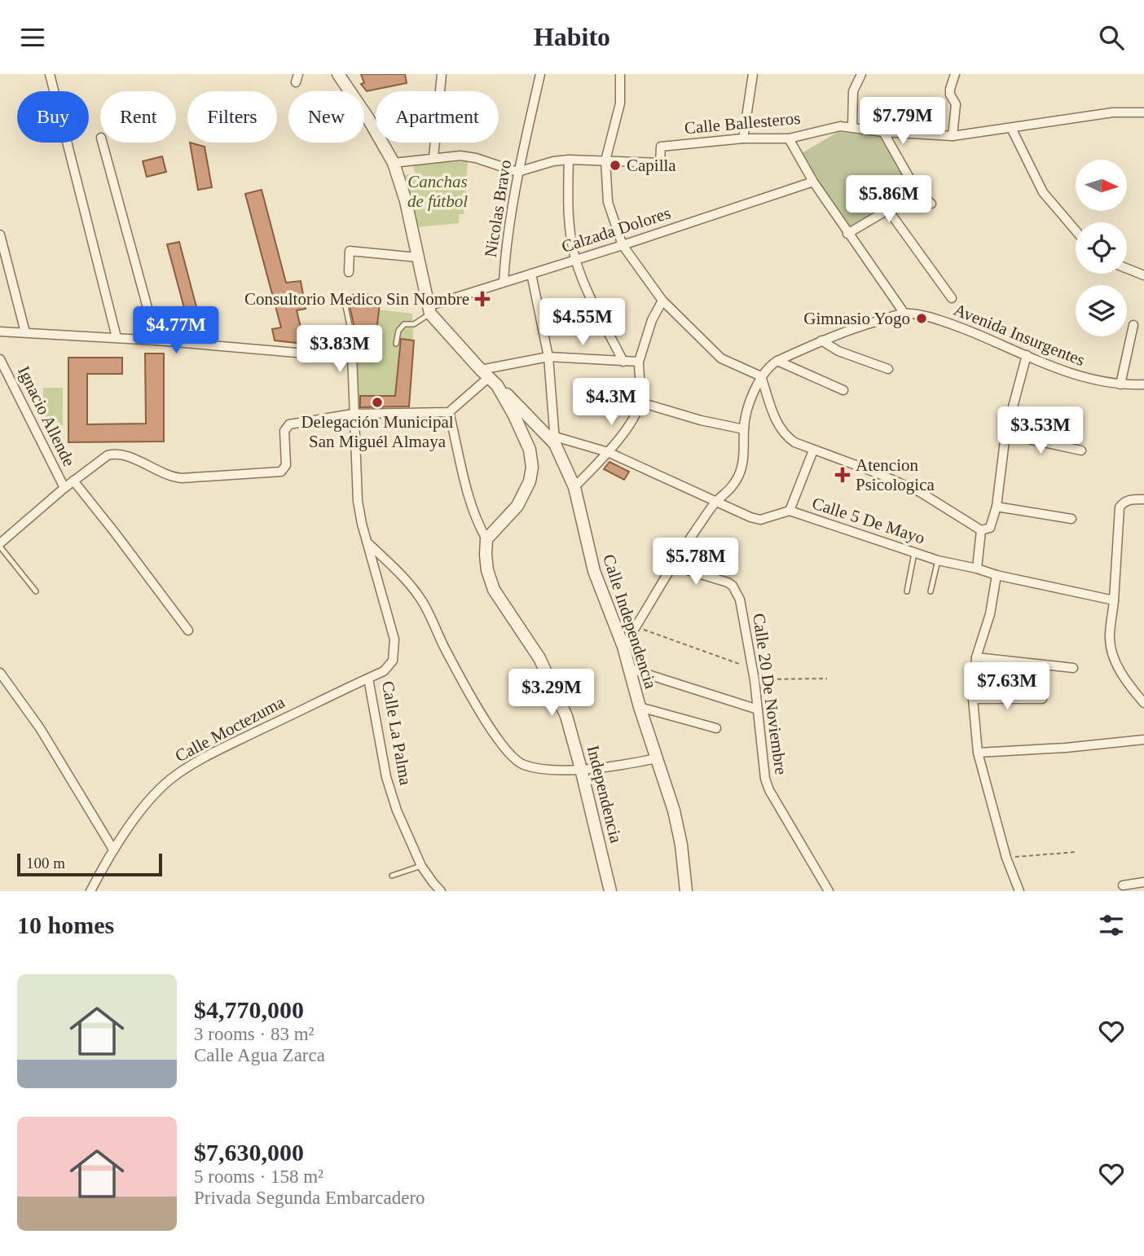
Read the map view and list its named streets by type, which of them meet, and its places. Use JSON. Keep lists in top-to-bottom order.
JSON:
{
  "streets": {
    "street": [
      "Calle Ballesteros",
      "Nicolas Bravo",
      "Calzada Dolores",
      "Avenida Insurgentes",
      "Ignacio Allende",
      "Calle 5 De Mayo",
      "Calle Independencia",
      "Calle 20 De Noviembre",
      "Calle Moctezuma",
      "Calle La Palma",
      "Independencia"
    ]
  },
  "crossings": [
    ["Calle Ballesteros", "Nicolas Bravo"],
    ["Nicolas Bravo", "Calzada Dolores"],
    ["Calle 5 De Mayo", "Calle Independencia"],
    ["Calle Moctezuma", "Calle La Palma"]
  ],
  "parks": ["Canchas de fútbol"],
  "places": {
    "other": ["Capilla", "Gimnasio Yogo", "Delegación Municipal San Miguél Almaya"],
    "health": ["Consultorio Medico Sin Nombre", "Atencion Psicologica"]
  },
  "scale_bar": "100 m",
  "north": "right",
  "page": {
    "header": "Habito",
    "chip": [
      "Buy",
      "Rent",
      "Filters",
      "New",
      "Apartment"
    ],
    "price": [
      "$7.79M",
      "$5.86M",
      "$4.55M",
      "$4.77M",
      "$3.83M",
      "$4.3M",
      "$3.53M",
      "$5.78M",
      "$7.63M",
      "$3.29M"
    ],
    "scale": "100 m",
    "heading": "10 homes",
    "list": [
      {
        "name": "$4,770,000",
        "note": "3 rooms · 83 m² · Calle Agua Zarca"
      },
      {
        "name": "$7,630,000",
        "note": "5 rooms · 158 m² · Privada Segunda Embarcadero"
      }
    ]
  }
}
